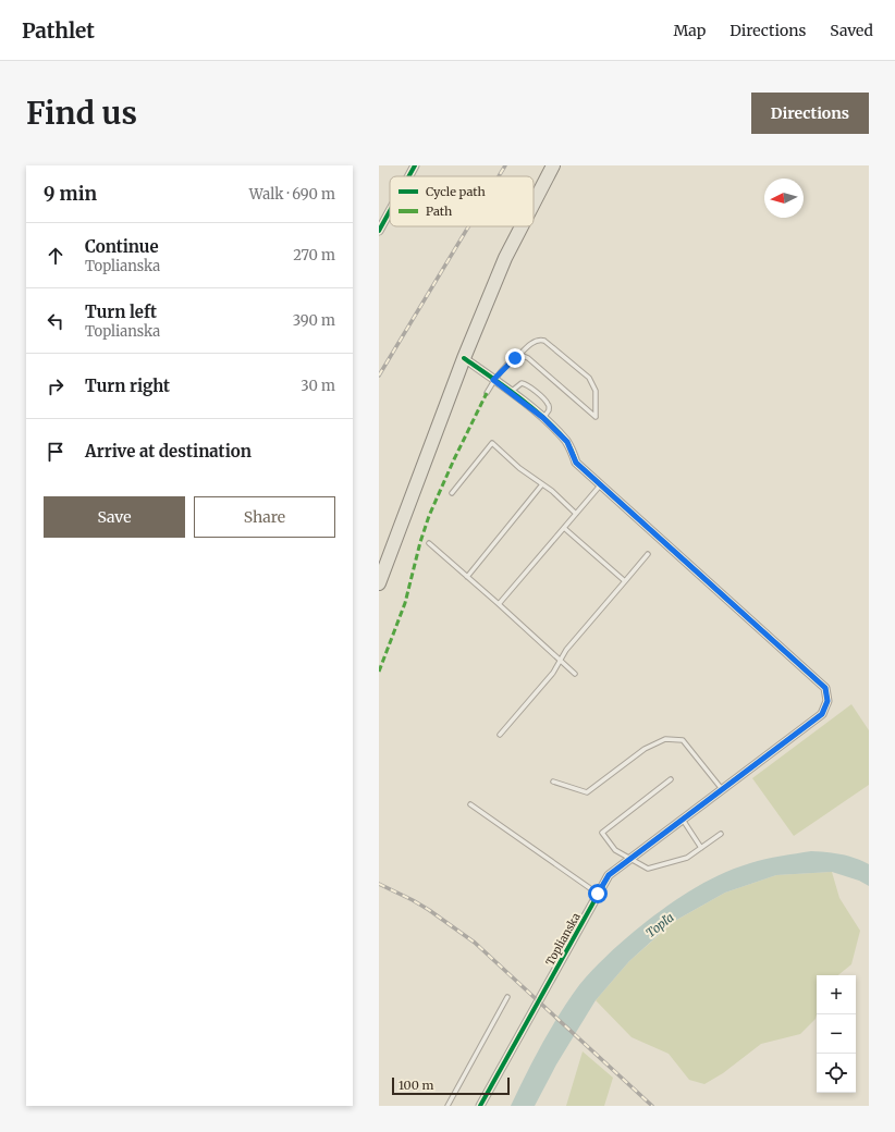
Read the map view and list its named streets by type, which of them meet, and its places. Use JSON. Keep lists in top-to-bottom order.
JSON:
{
  "streets": {
    "street": ["Toplianska"]
  },
  "water": ["Topľa"],
  "legend": ["Cycle path", "Path"],
  "scale_bar": "100 m",
  "north": "left",
  "page": {
    "header": "Pathlet",
    "nav": ["Map", "Directions", "Saved"],
    "buttons": [
      "Directions",
      ["Save", "Share"]
    ],
    "title": "Find us",
    "heading": ["9 min", "Walk · 690 m"],
    "list": [
      ["Continue", "Toplianska", "270 m"],
      ["Turn left", "Toplianska", "390 m"],
      ["Turn right", "30 m"],
      "Arrive at destination"
    ],
    "map_buttons": ["+", "−"],
    "scale": "100 m"
  }
}
